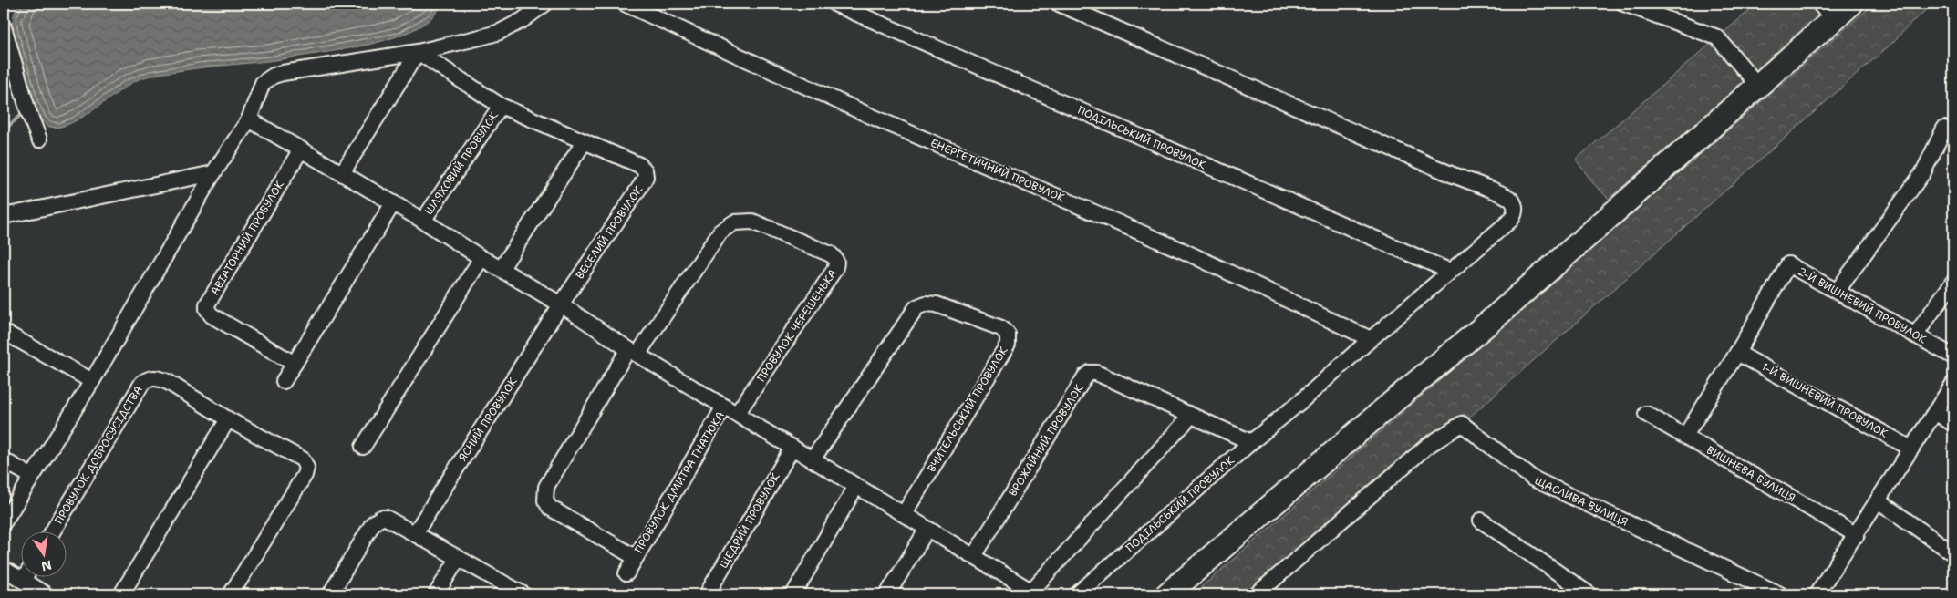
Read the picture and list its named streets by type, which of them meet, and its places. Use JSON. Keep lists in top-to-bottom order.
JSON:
{
  "streets": {
    "street": [
      "ПОДІЛЬСЬКИЙ ПРОВУЛОК",
      "ШЛЯХОВИЙ ПРОВУЛОК",
      "ЕНЕРГЕТИЧНИЙ ПРОВУЛОК",
      "ВЕСЕЛИЙ ПРОВУЛОК",
      "АВІАТОРНИЙ ПРОВУЛОК",
      "2-Й ВИШНЕВИЙ ПРОВУЛОК",
      "ПРОВУЛОК ЧЕРЕШЕНЬКА",
      "1-Й ВИШНЕВИЙ ПРОВУЛОК",
      "ВЧИТЕЛЬСЬКИЙ ПРОВУЛОК",
      "ЯСНИЙ ПРОВУЛОК",
      "ВРОЖАЙНИЙ ПРОВУЛОК",
      "ПРОВУЛОК ДОБРОСУСІДСТВА",
      "ВИШНЕВА ВУЛИЦЯ",
      "ПРОВУЛОК ДМИТРА ГНАТЮКА",
      "ЩАСЛИВА ВУЛИЦЯ",
      "ЩЕДРИЙ ПРОВУЛОК"
    ]
  },
  "crossings": [
    ["ПОДІЛЬСЬКИЙ ПРОВУЛОК", "ЕНЕРГЕТИЧНИЙ ПРОВУЛОК"],
    ["ПОДІЛЬСЬКИЙ ПРОВУЛОК", "ВРОЖАЙНИЙ ПРОВУЛОК"],
    ["ШЛЯХОВИЙ ПРОВУЛОК", "ВЕСЕЛИЙ ПРОВУЛОК"],
    ["ВЕСЕЛИЙ ПРОВУЛОК", "ЯСНИЙ ПРОВУЛОК"],
    ["2-Й ВИШНЕВИЙ ПРОВУЛОК", "1-Й ВИШНЕВИЙ ПРОВУЛОК"],
    ["ПРОВУЛОК ЧЕРЕШЕНЬКА", "ПРОВУЛОК ДМИТРА ГНАТЮКА"]
  ],
  "north": "bottom"
}
